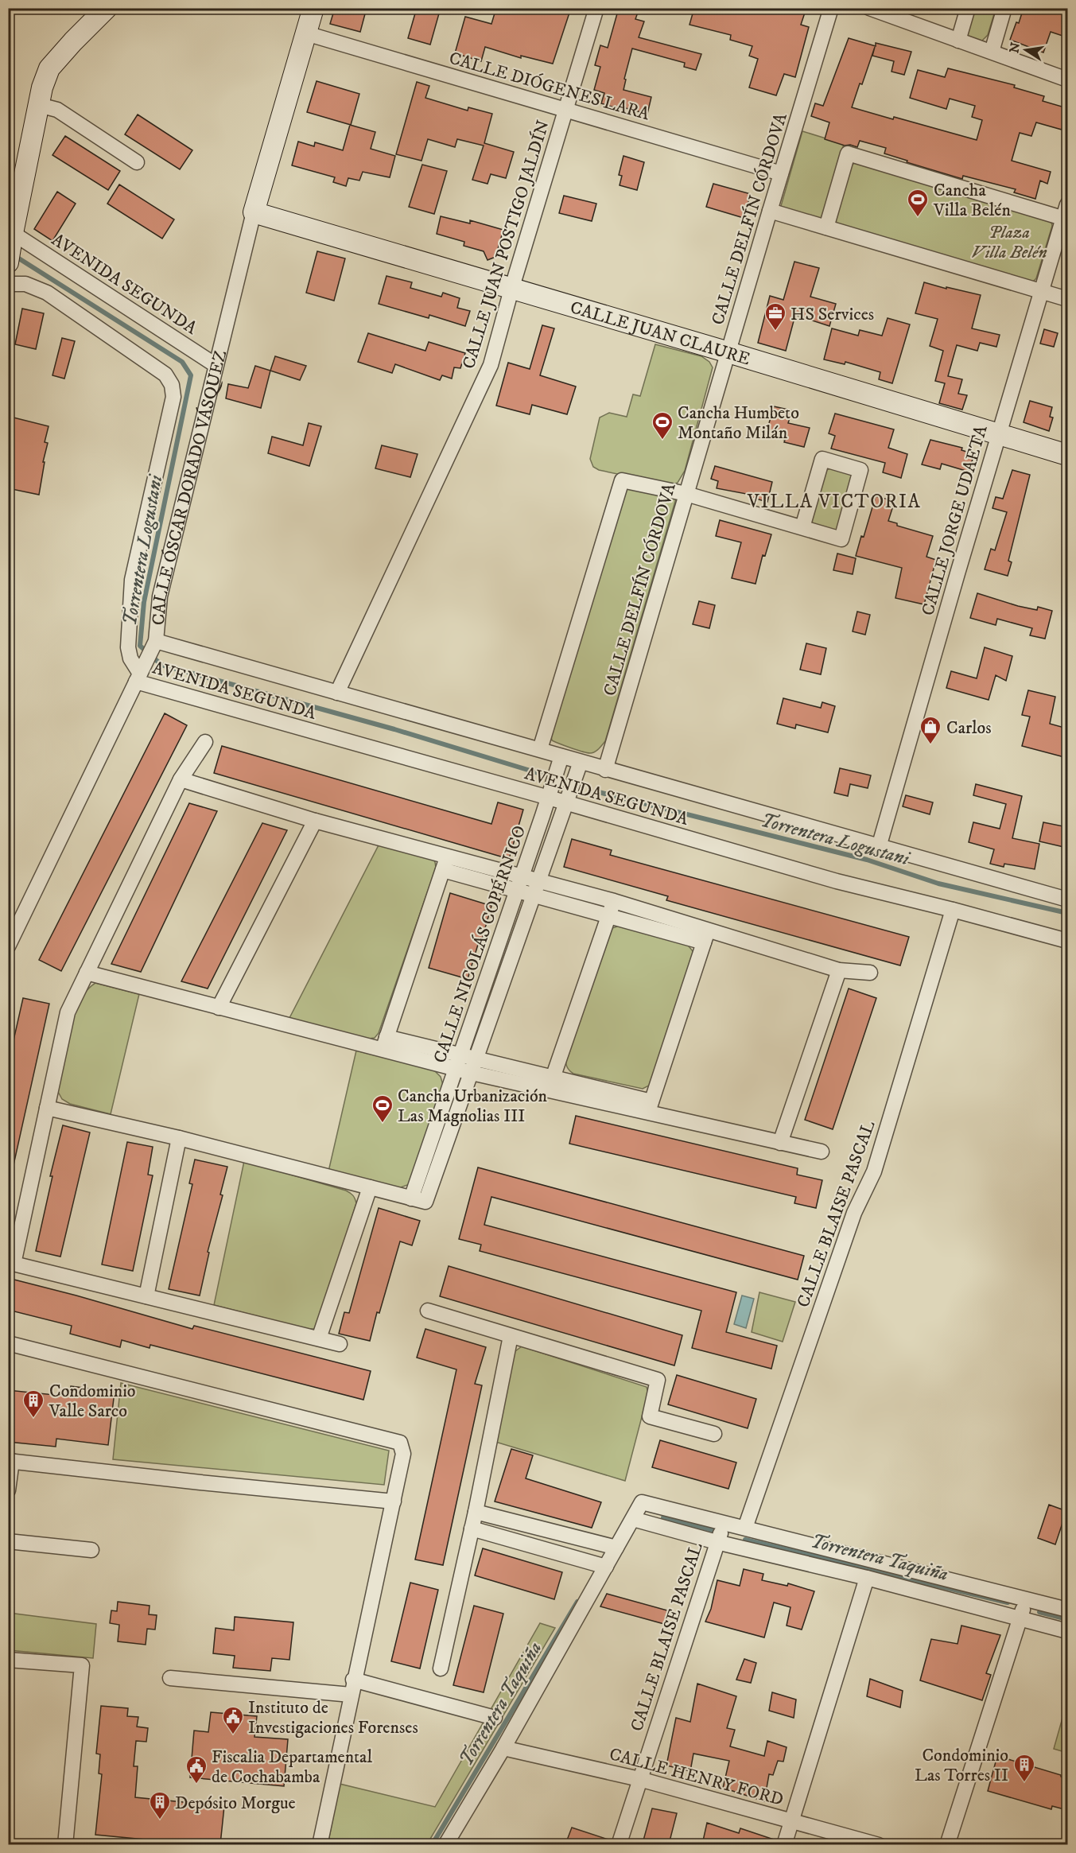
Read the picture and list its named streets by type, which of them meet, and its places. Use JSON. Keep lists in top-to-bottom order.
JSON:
{
  "streets": {
    "street": [
      "CALLE DIÓGENES LARA",
      "CALLE DELFÍN CÓRDOVA",
      "CALLE JUAN POSTIGO JALDÍN",
      "AVENIDA SEGUNDA",
      "CALLE JUAN CLAURE",
      "CALLE ÓSCAR DORADO VÁSQUEZ",
      "CALLE JORGE UDAETA",
      "CALLE NICOLÁS COPÉRNICO",
      "CALLE BLAISE PASCAL",
      "CALLE HENRY FORD"
    ]
  },
  "crossings": [
    ["CALLE DIÓGENES LARA", "CALLE DELFÍN CÓRDOVA"],
    ["CALLE DIÓGENES LARA", "CALLE JUAN POSTIGO JALDÍN"],
    ["CALLE DIÓGENES LARA", "CALLE ÓSCAR DORADO VÁSQUEZ"],
    ["CALLE DELFÍN CÓRDOVA", "AVENIDA SEGUNDA"],
    ["CALLE DELFÍN CÓRDOVA", "CALLE JUAN CLAURE"],
    ["CALLE JUAN POSTIGO JALDÍN", "AVENIDA SEGUNDA"],
    ["CALLE JUAN POSTIGO JALDÍN", "CALLE JUAN CLAURE"],
    ["AVENIDA SEGUNDA", "CALLE ÓSCAR DORADO VÁSQUEZ"],
    ["AVENIDA SEGUNDA", "CALLE JORGE UDAETA"],
    ["AVENIDA SEGUNDA", "CALLE NICOLÁS COPÉRNICO"],
    ["AVENIDA SEGUNDA", "CALLE BLAISE PASCAL"],
    ["CALLE JUAN CLAURE", "CALLE ÓSCAR DORADO VÁSQUEZ"],
    ["CALLE JUAN CLAURE", "CALLE JORGE UDAETA"],
    ["CALLE BLAISE PASCAL", "CALLE HENRY FORD"]
  ],
  "districts": ["VILLA VICTORIA"],
  "water": ["Torrentera Logustani", "Torrentera Taquiña"],
  "parks": ["Plaza Villa Belén"],
  "places": {
    "sports": ["Cancha Villa Belén", "Cancha Humbeto Montaño Milán", "Cancha Urbanización Las Magnolias III"],
    "office": ["HS Services"],
    "shop": ["Carlos"],
    "building": ["Condominio Valle Sarco", "Condominio Las Torres II", "Depósito Morgue"],
    "public building": ["Instituto de Investigaciones Forenses", "Fiscalia Departamental de Cochabamba"]
  },
  "north": "left"
}
